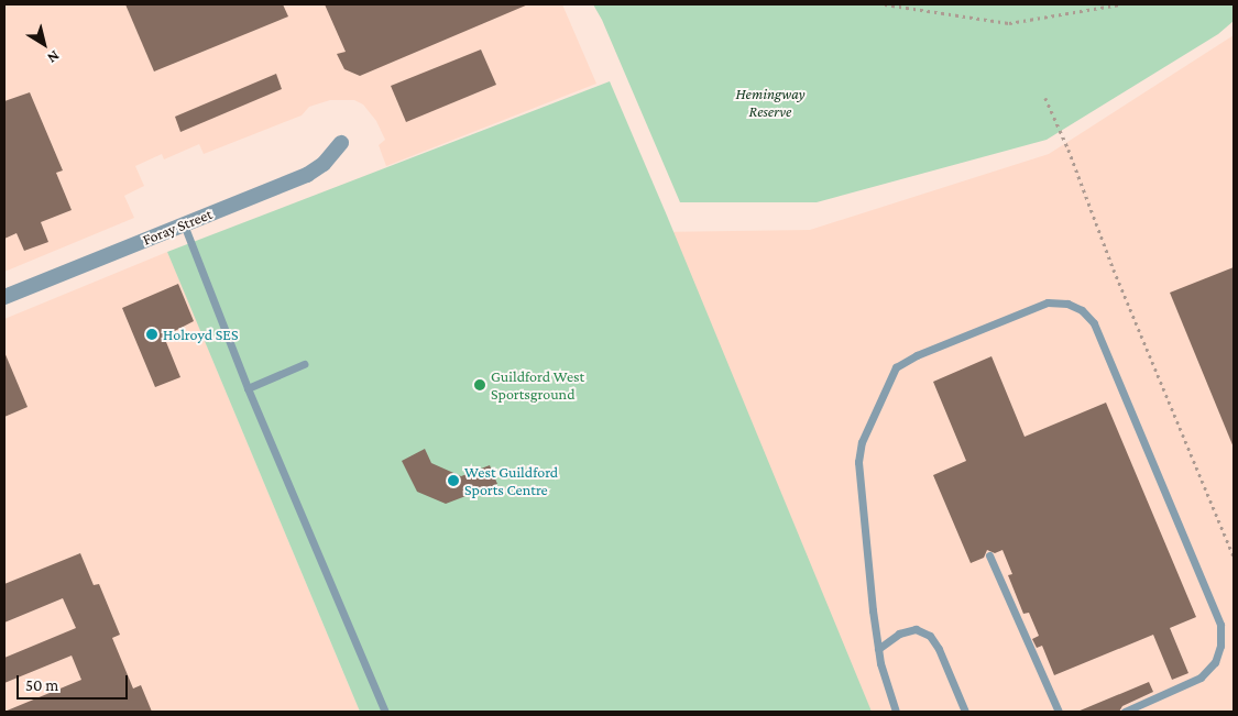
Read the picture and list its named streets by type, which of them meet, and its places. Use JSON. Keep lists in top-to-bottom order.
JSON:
{
  "streets": {
    "street": ["Foray Street"]
  },
  "parks": ["Hemingway Reserve"],
  "places": ["Holroyd SES", "Guildford West Sportsground", "West Guildford Sports Centre"],
  "scale_bar": "50 m",
  "north": "bottom right"
}
